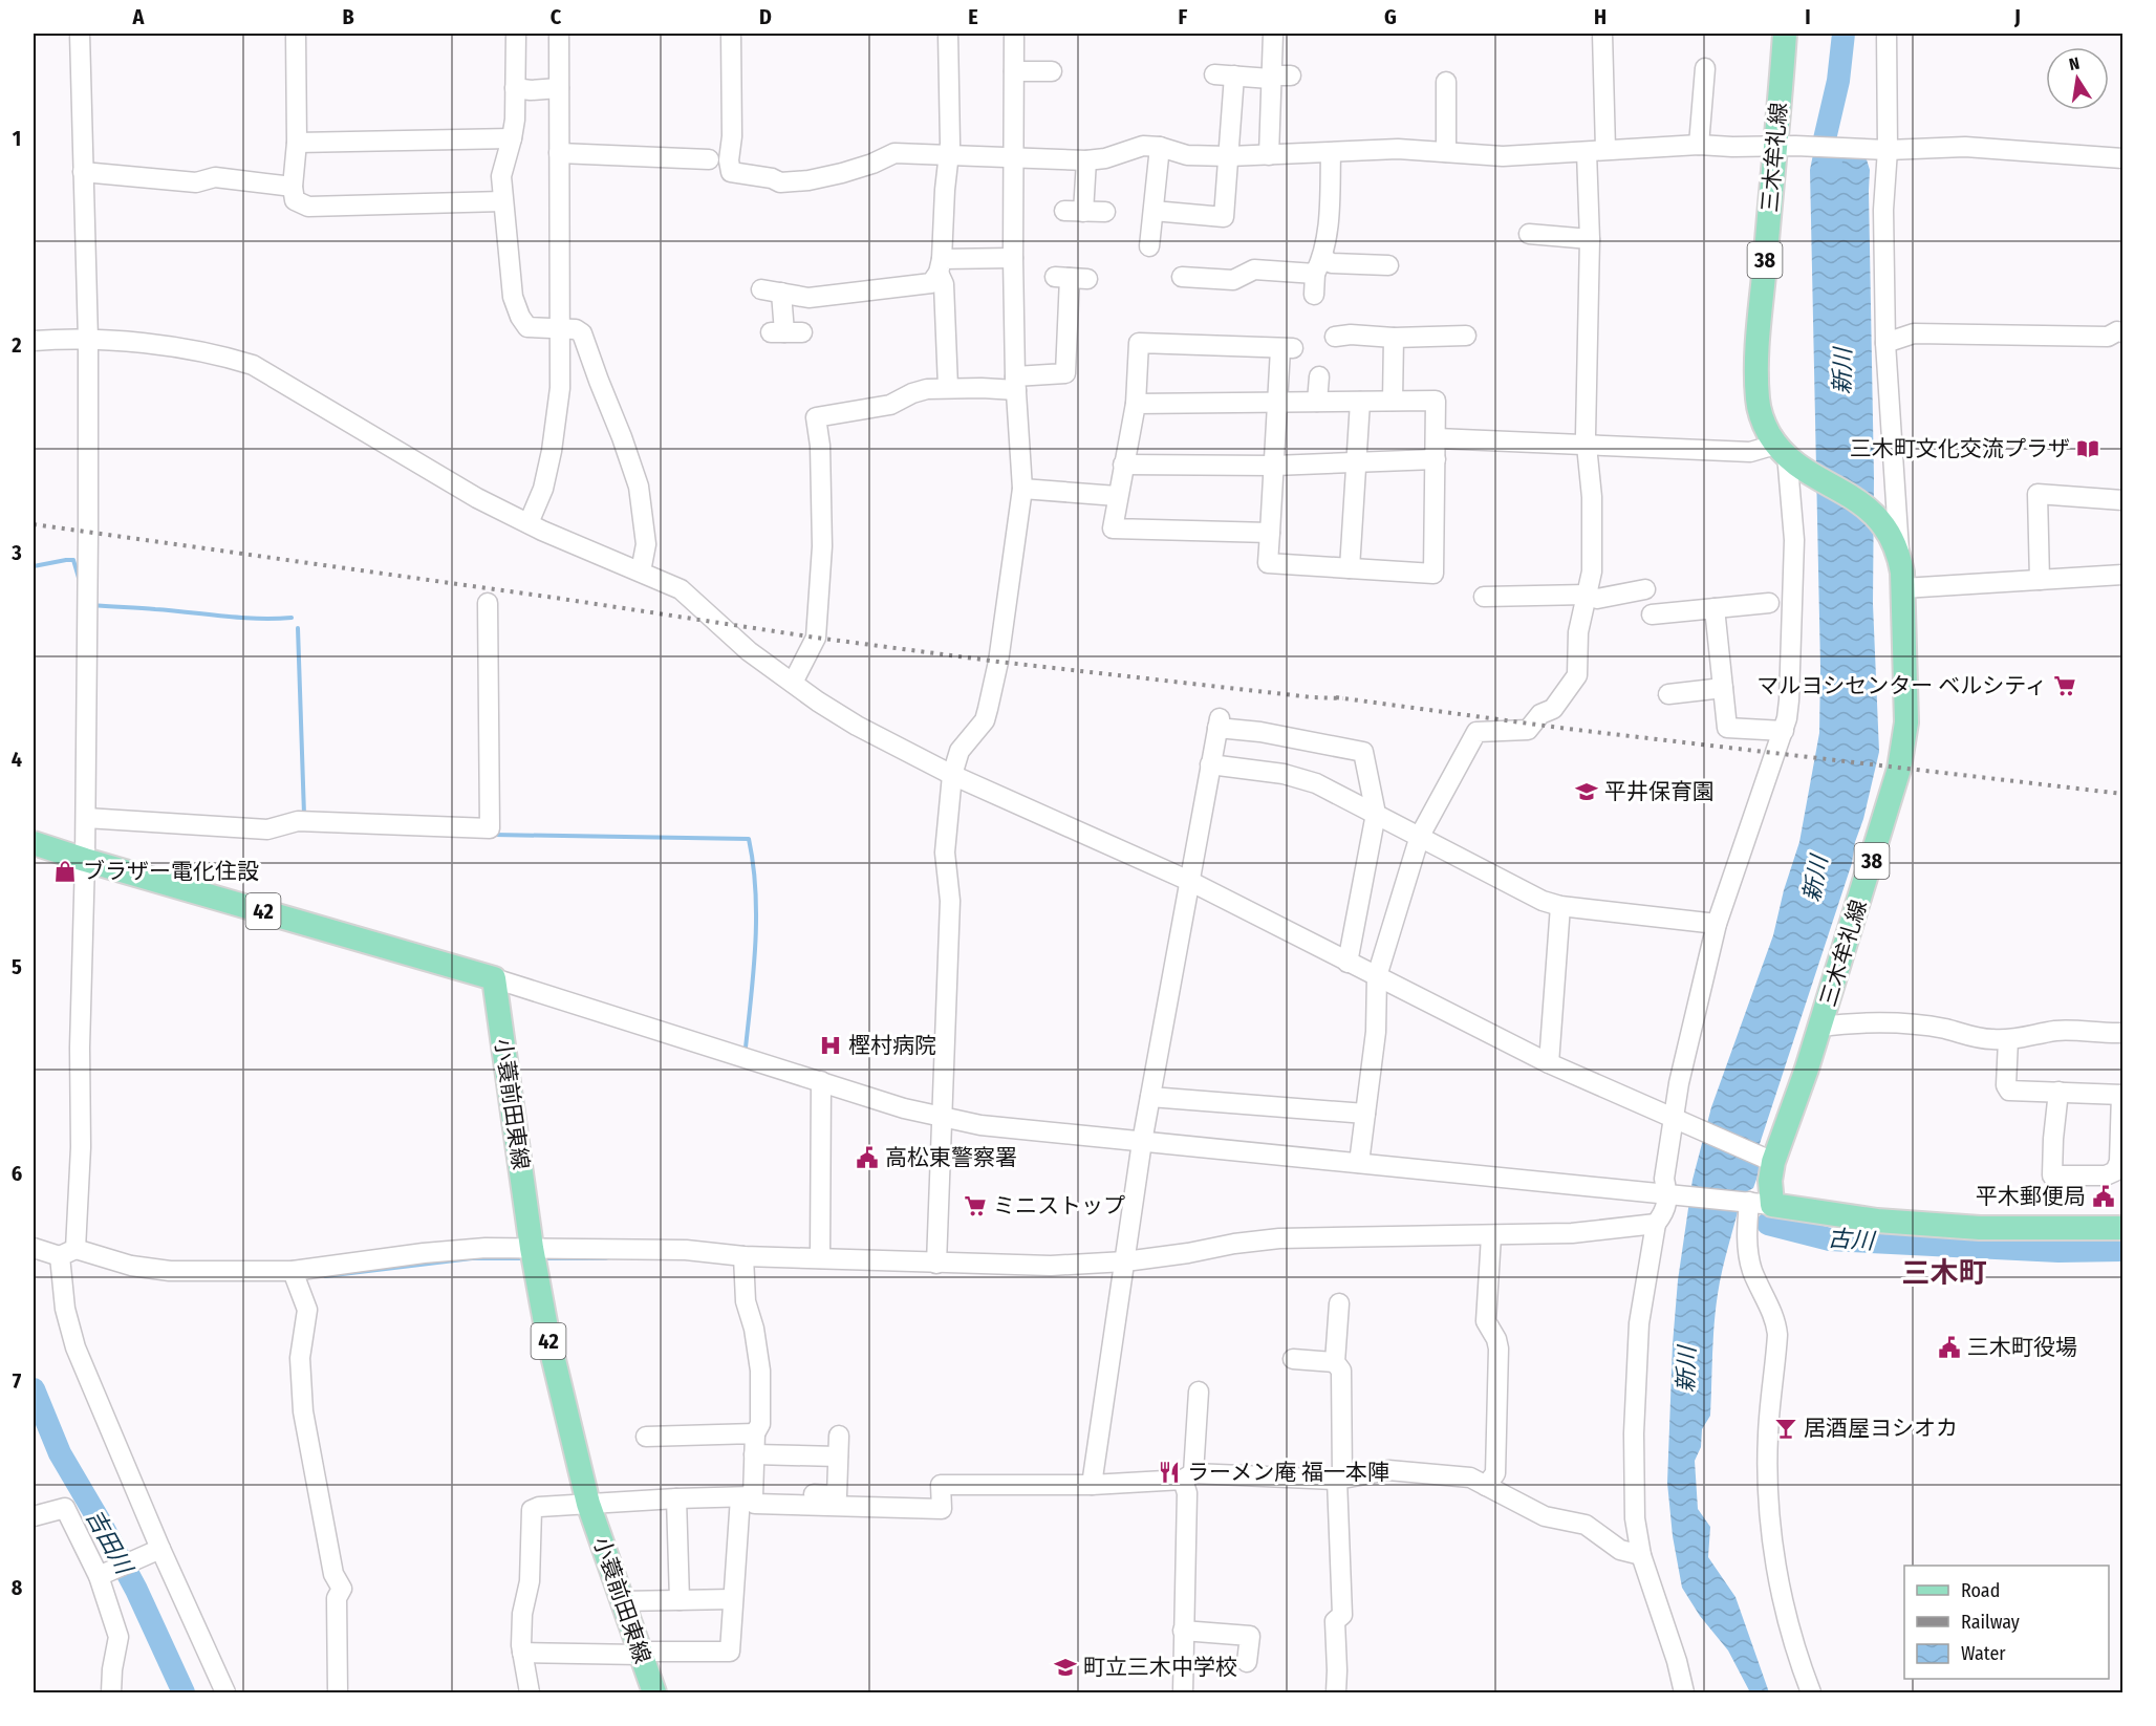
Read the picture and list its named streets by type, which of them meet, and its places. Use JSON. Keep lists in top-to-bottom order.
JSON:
{
  "streets": {
    "main road": [
      "三木牟礼線",
      "38",
      "42",
      "小蓑前田東線"
    ]
  },
  "crossings": [
    ["42", "小蓑前田東線"]
  ],
  "districts": ["三木町"],
  "water": ["新川", "古川", "吉田川"],
  "places": {
    "library": ["三木町文化交流プラザ"],
    "supermarket": ["マルヨシセンター ベルシティ", "ミニストップ"],
    "school or university": ["平井保育園", "町立三木中学校"],
    "shop": ["ブラザー電化住設"],
    "hospital": ["樫村病院"],
    "public building": ["高松東警察署", "平木郵便局", "三木町役場"],
    "bar": ["居酒屋ヨシオカ"],
    "restaurant": ["ラーメン庵 福一本陣"]
  },
  "legend": ["Road", "Railway", "Water"],
  "north": "top",
  "grid": {
    "columns": [
      "A",
      "B",
      "C",
      "D",
      "E",
      "F",
      "G",
      "H",
      "I",
      "J"
    ],
    "rows": [
      "1",
      "2",
      "3",
      "4",
      "5",
      "6",
      "7",
      "8"
    ]
  }
}
